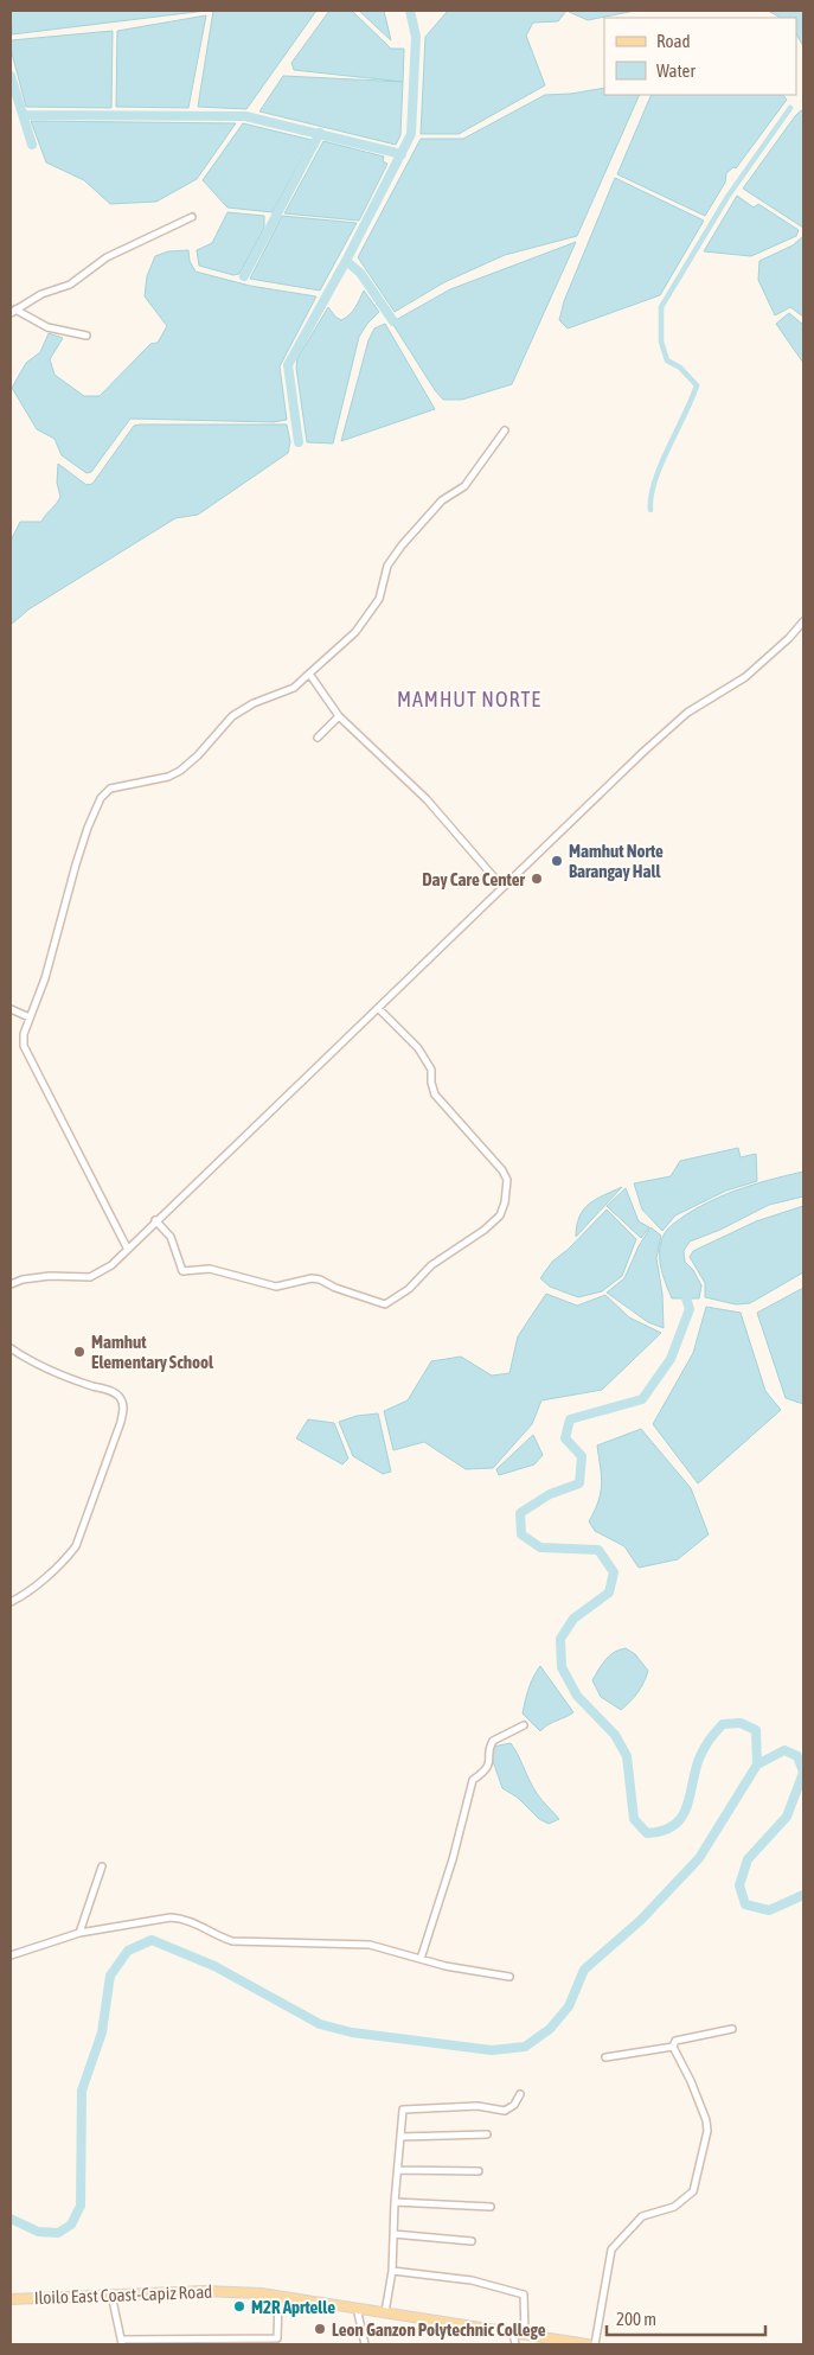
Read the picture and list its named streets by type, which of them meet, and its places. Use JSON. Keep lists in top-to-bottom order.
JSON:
{
  "streets": {
    "main road": ["Iloilo East Coast-Capiz Road"]
  },
  "districts": ["MAMHUT NORTE"],
  "places": [
    "Mamhut Norte Barangay Hall",
    "Day Care Center",
    "Mamhut Elementary School",
    "M2R Aprtelle",
    "Leon Ganzon Polytechnic College"
  ],
  "legend": ["Road", "Water"],
  "scale_bar": "200 m"
}
